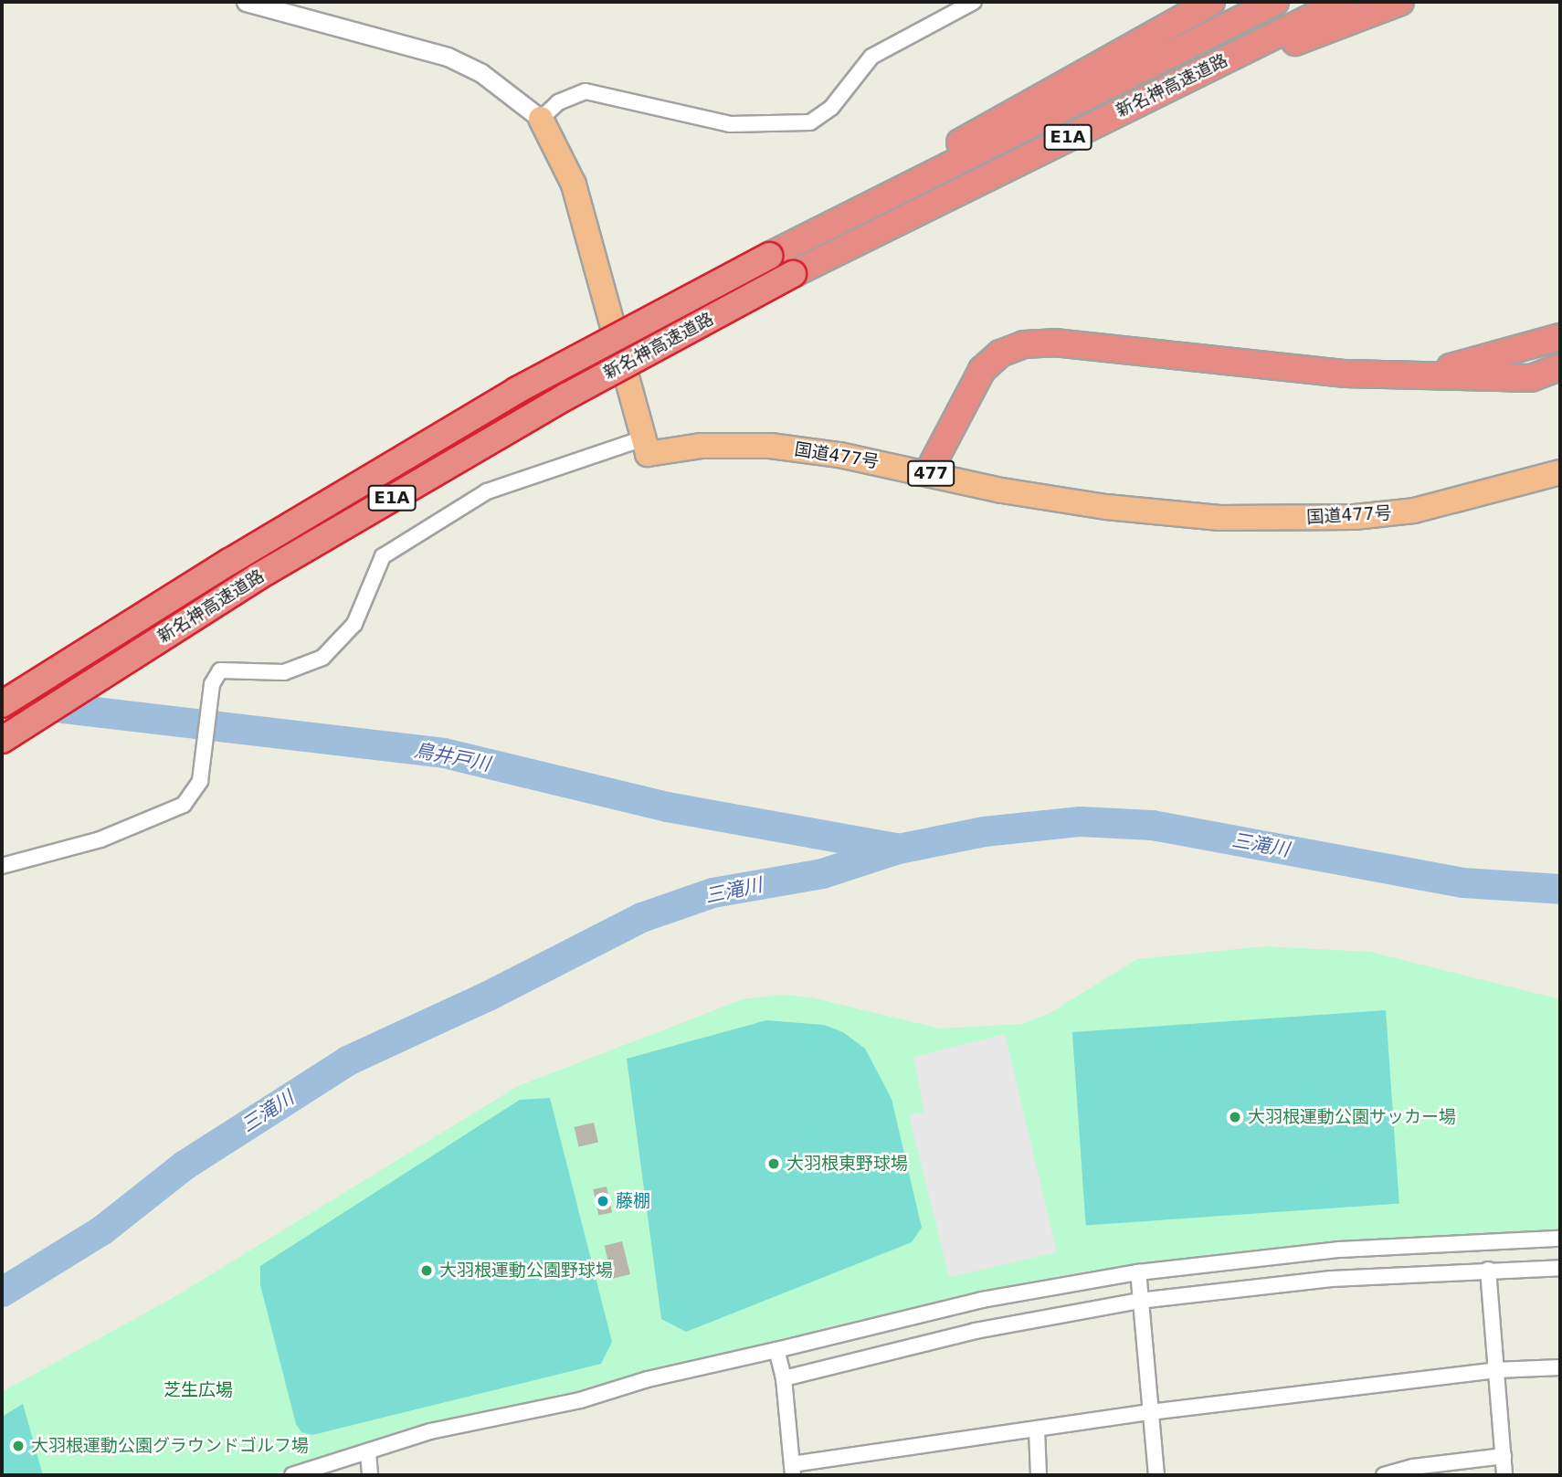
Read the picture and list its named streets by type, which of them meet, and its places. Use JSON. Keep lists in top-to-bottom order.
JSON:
{
  "streets": {
    "highway": [
      "新名神高速道路",
      "E1A",
      "国道477号",
      "477"
    ]
  },
  "water": ["鳥井戸川", "三滝川"],
  "parks": ["芝生広場"],
  "places": [
    "大羽根運動公園サッカー場",
    "大羽根東野球場",
    "藤棚",
    "大羽根運動公園野球場",
    "大羽根運動公園グラウンドゴルフ場"
  ]
}
